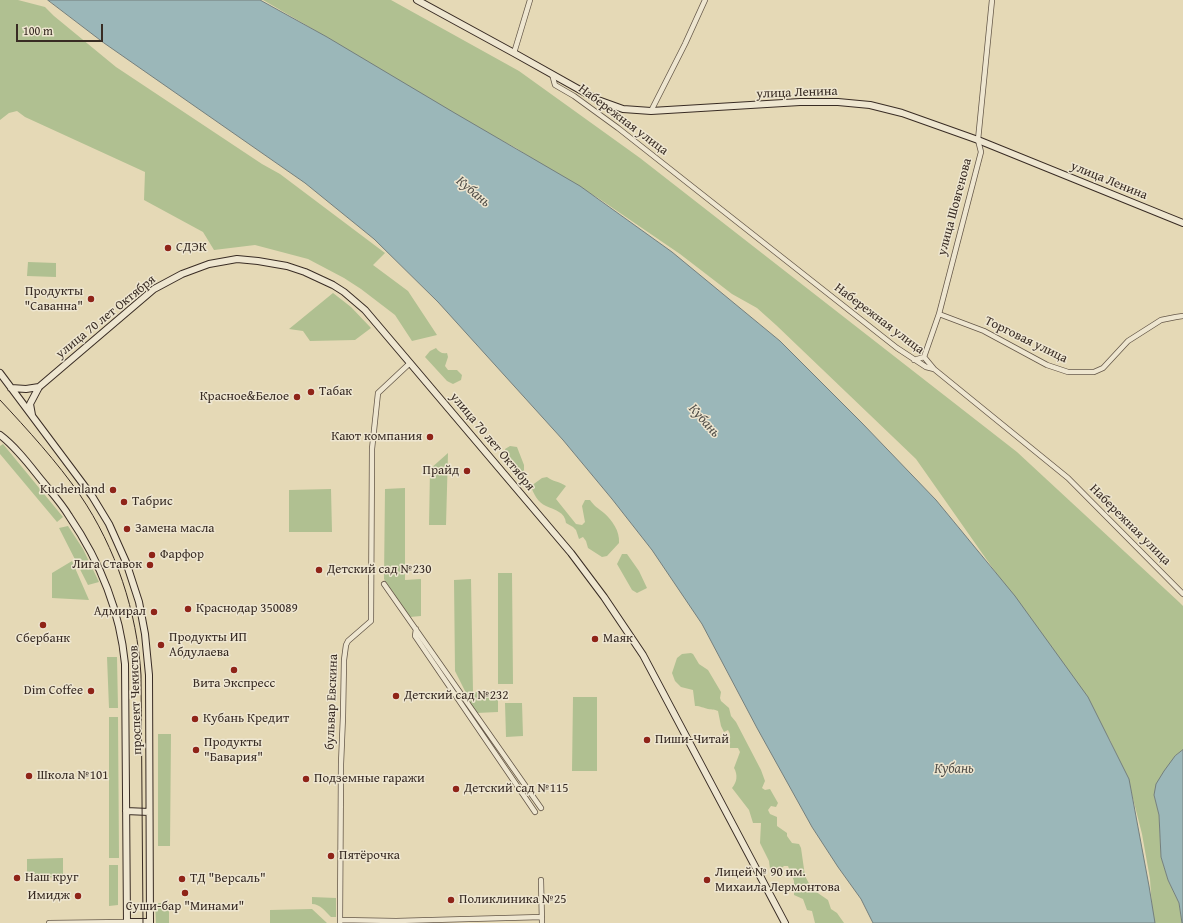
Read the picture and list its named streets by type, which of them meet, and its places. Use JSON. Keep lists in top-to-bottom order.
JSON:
{
  "streets": {
    "main road": ["улица Ленина", "улица 70 лет Октября", "проспект Чекистов"],
    "street": [
      "Набережная улица",
      "улица Шовгенова",
      "Торговая улица",
      "бульвар Евскина"
    ]
  },
  "crossings": [
    ["улица Ленина", "Набережная улица"],
    ["улица Ленина", "улица Шовгенова"],
    ["улица Шовгенова", "Торговая улица"],
    ["улица 70 лет Октября", "проспект Чекистов"],
    ["улица 70 лет Октября", "бульвар Евскина"]
  ],
  "water": ["Кубань"],
  "places": [
    "СДЭК",
    "Продукты \"Саванна\"",
    "Табак",
    "Красное&Белое",
    "Кают компания",
    "Прайд",
    "Kuchenland",
    "Табрис",
    "Замена масла",
    "Фарфор",
    "Лига Ставок",
    "Детский сад №230",
    "Краснодар 350089",
    "Адмирал",
    "Сбербанк",
    "Маяк",
    "Продукты ИП Абдулаева",
    "Вита Экспресс",
    "Dim Coffee",
    "Детский сад №232",
    "Кубань Кредит",
    "Пиши-Читай",
    "Продукты \"Бавария\"",
    "Школа №101",
    "Подземные гаражи",
    "Детский сад №115",
    "Пятёрочка",
    "Наш круг",
    "ТД \"Версаль\"",
    "Лицей № 90 им. Михаила Лермонтова",
    "Суши-бар \"Минами\"",
    "Имидж",
    "Поликлиника №25"
  ],
  "scale_bar": "100 m"
}
